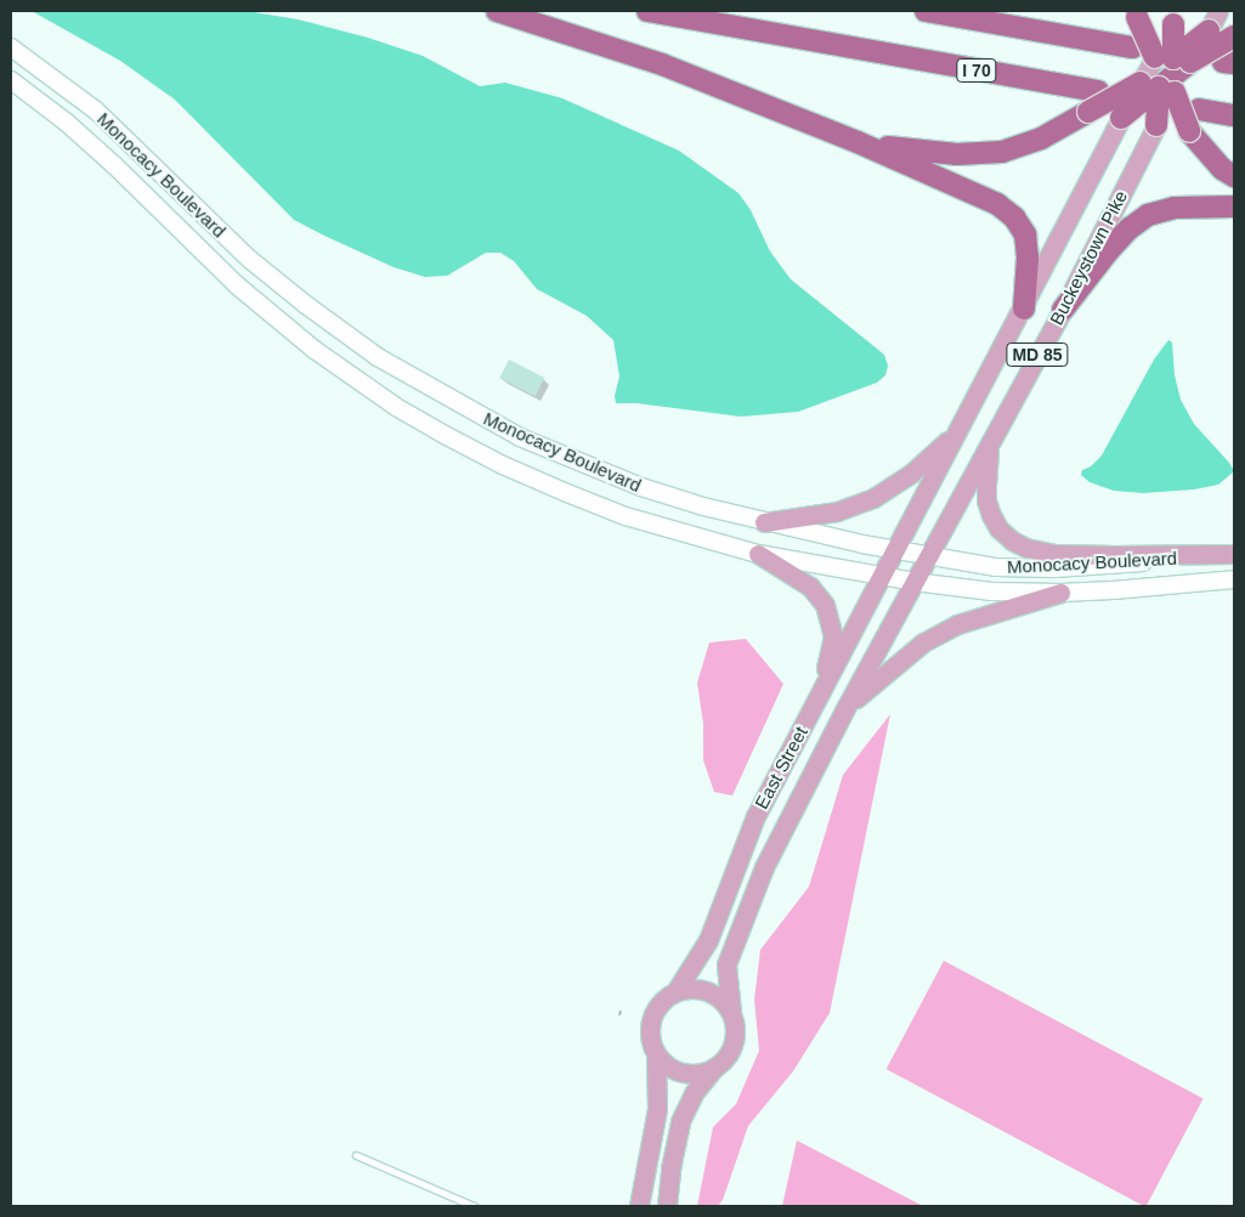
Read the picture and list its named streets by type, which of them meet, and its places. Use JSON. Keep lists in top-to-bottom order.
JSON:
{
  "streets": {
    "highway": ["I 70"],
    "main road": [
      "Monocacy Boulevard",
      "Buckeystown Pike",
      "MD 85",
      "East Street"
    ]
  },
  "crossings": [
    ["Monocacy Boulevard", "Buckeystown Pike"],
    ["Monocacy Boulevard", "East Street"],
    ["Buckeystown Pike", "East Street"]
  ]
}
